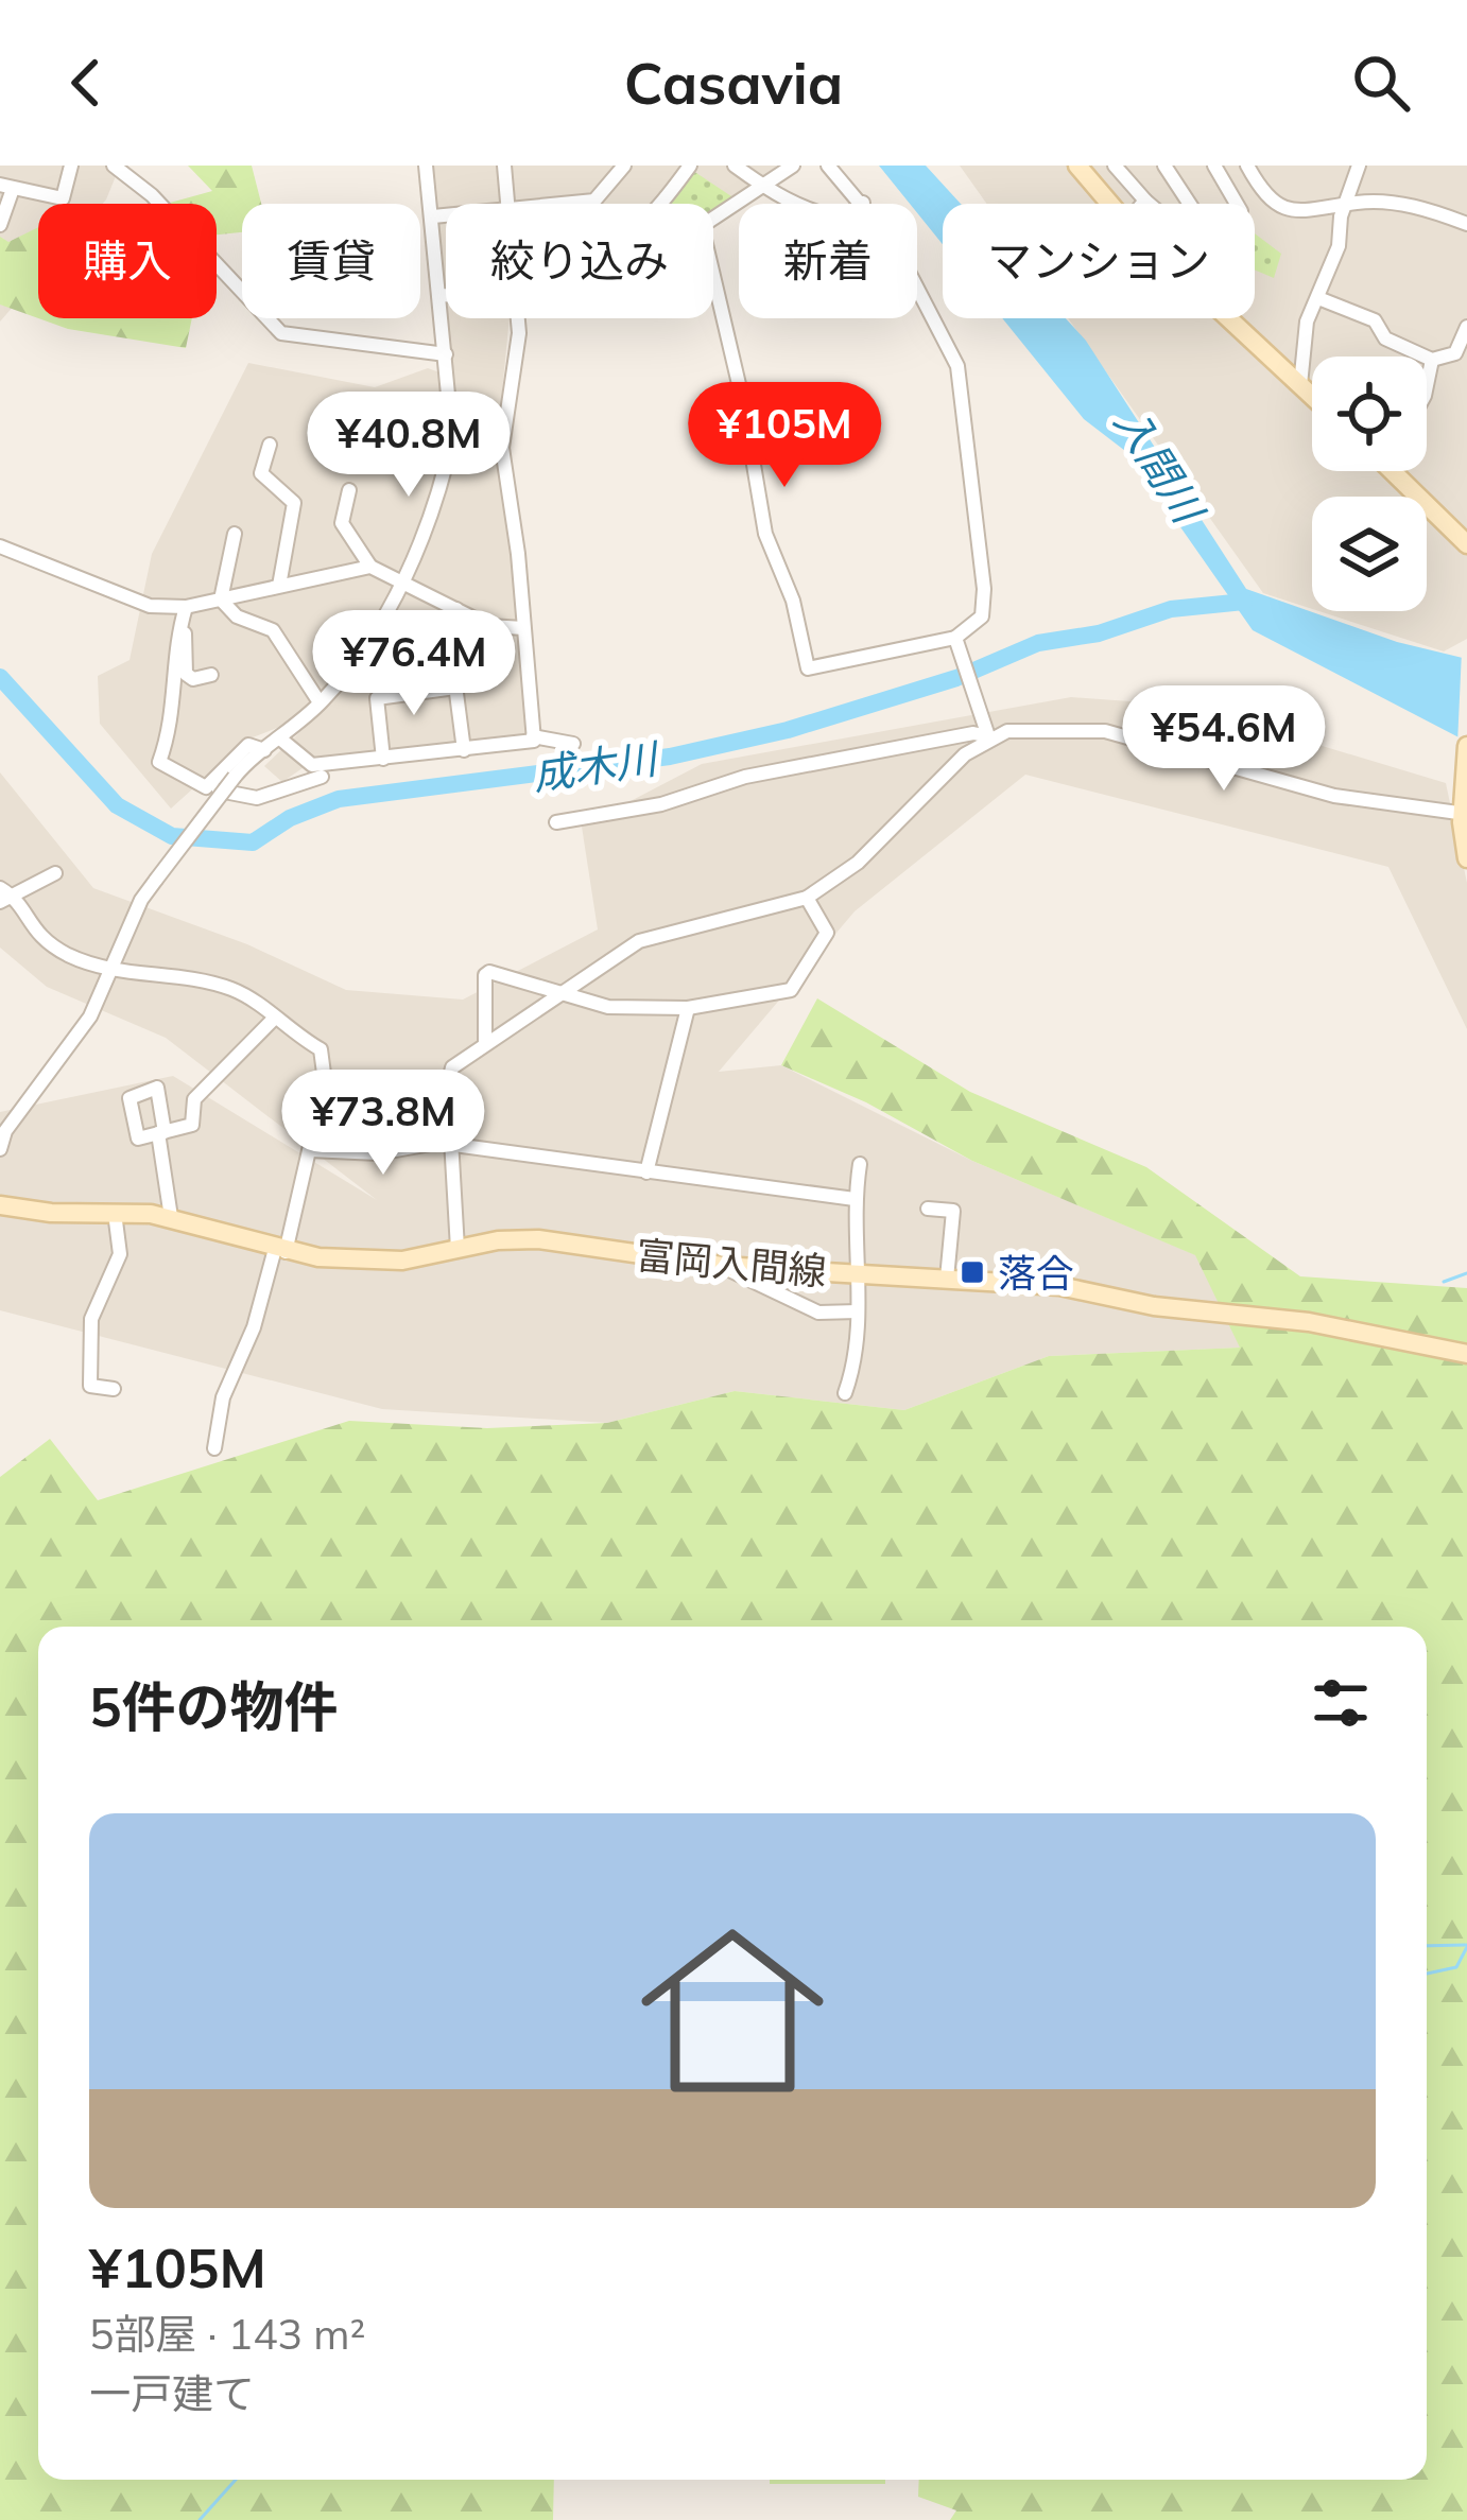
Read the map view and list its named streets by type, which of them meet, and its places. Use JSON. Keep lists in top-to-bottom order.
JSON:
{
  "streets": {
    "main road": ["富岡入間線"]
  },
  "water": ["入間川", "成木川"],
  "places": {
    "transit": ["落合"]
  },
  "page": {
    "header": "Casavia",
    "chip": [
      "購入",
      "賃貸",
      "絞り込み",
      "新着",
      "マンション"
    ],
    "price": [
      "¥105M",
      "¥40.8M",
      "¥76.4M",
      "¥54.6M",
      "¥73.8M"
    ],
    "heading": "5件の物件",
    "list": [
      {
        "name": "¥105M",
        "note": "5部屋 · 143 m² · 一戸建て"
      }
    ]
  }
}
